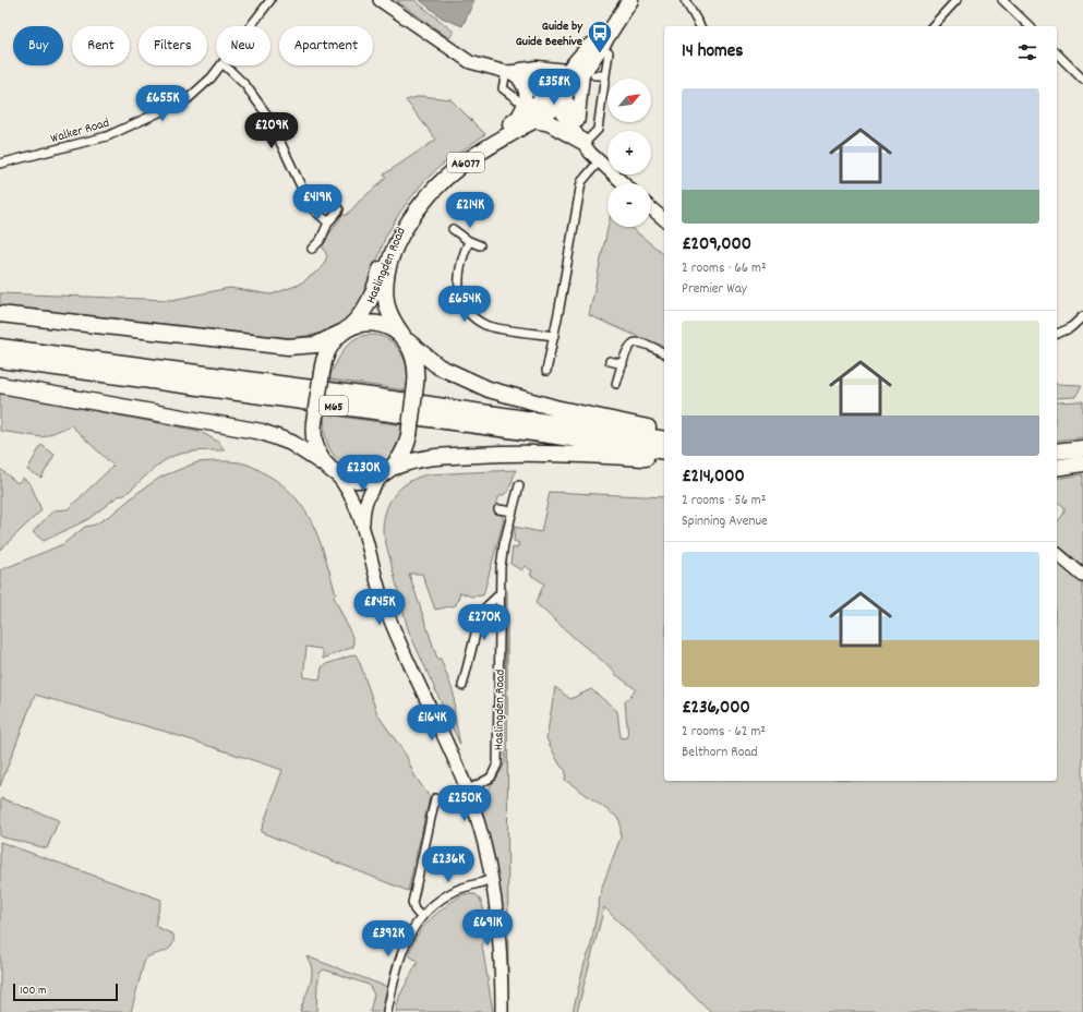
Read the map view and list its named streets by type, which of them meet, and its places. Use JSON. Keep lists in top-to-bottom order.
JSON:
{
  "streets": {
    "highway": ["A6077", "Haslingden Road", "M65"],
    "street": ["Walker Road"]
  },
  "crossings": [
    ["A6077", "Haslingden Road"]
  ],
  "places": {
    "bus stop": ["Guide by Guide Beehive"]
  },
  "scale_bar": "100 m",
  "north": "top right",
  "page": {
    "chip": [
      "Buy",
      "Rent",
      "Filters",
      "New",
      "Apartment"
    ],
    "heading": "14 homes",
    "price": [
      "£358K",
      "£655K",
      "£209K",
      "£419K",
      "£214K",
      "£654K",
      "£230K",
      "£845K",
      "£270K",
      "£164K",
      "£250K",
      "£236K",
      "£691K",
      "£392K"
    ],
    "map_buttons": ["+", "−"],
    "list": [
      {
        "name": "£209,000",
        "note": "2 rooms · 66 m² · Premier Way"
      },
      {
        "name": "£214,000",
        "note": "2 rooms · 56 m² · Spinning Avenue"
      },
      {
        "name": "£236,000",
        "note": "2 rooms · 62 m² · Belthorn Road"
      }
    ],
    "scale": "100 m"
  }
}
